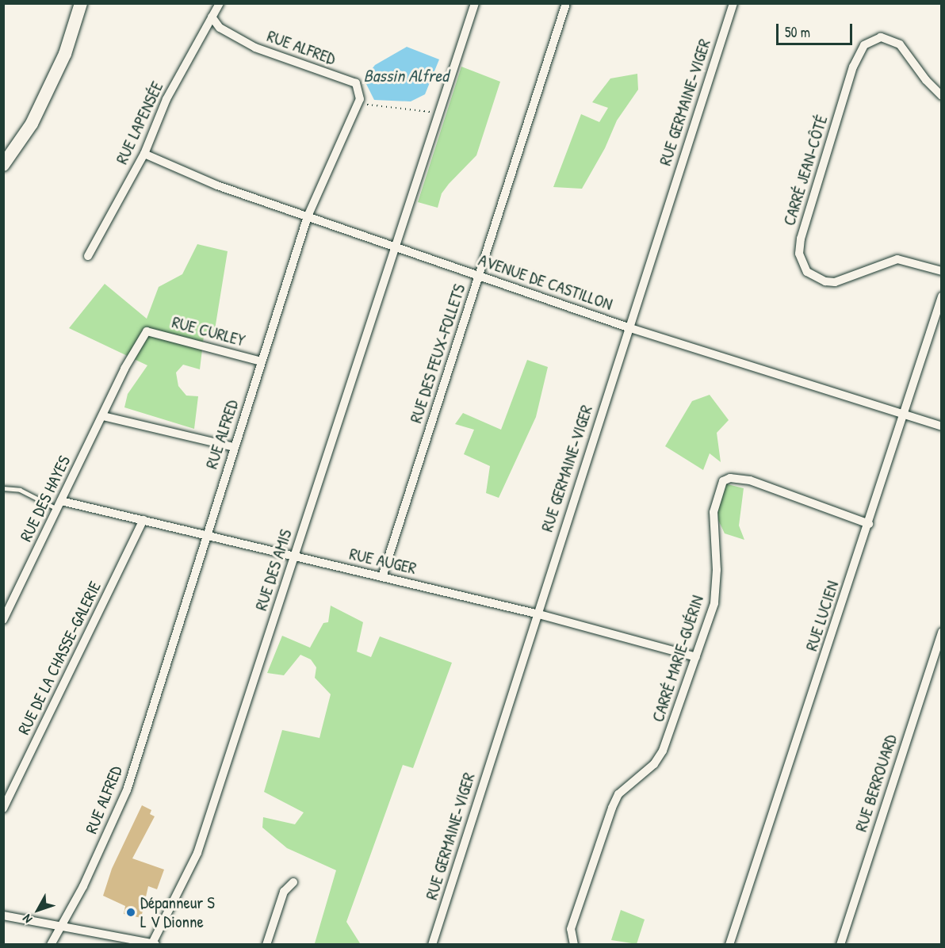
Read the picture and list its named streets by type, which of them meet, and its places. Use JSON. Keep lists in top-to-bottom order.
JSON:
{
  "streets": {
    "street": [
      "RUE ALFRED",
      "RUE GERMAINE-VIGER",
      "RUE LAPENSÉE",
      "CARRÉ JEAN-CÔTÉ",
      "AVENUE DE CASTILLON",
      "RUE CURLEY",
      "RUE DES FEUX-FOLLETS",
      "RUE DES HAYES",
      "RUE AUGER",
      "RUE DES AMIS",
      "RUE LUCIEN",
      "RUE DE LA CHASSE-GALERIE",
      "CARRÉ MARIE-GUÉRIN",
      "RUE BERROUARD"
    ]
  },
  "crossings": [
    ["RUE ALFRED", "RUE LAPENSÉE"],
    ["RUE ALFRED", "AVENUE DE CASTILLON"],
    ["RUE ALFRED", "RUE CURLEY"],
    ["RUE ALFRED", "RUE AUGER"],
    ["RUE GERMAINE-VIGER", "AVENUE DE CASTILLON"],
    ["RUE GERMAINE-VIGER", "RUE AUGER"],
    ["RUE LAPENSÉE", "AVENUE DE CASTILLON"],
    ["AVENUE DE CASTILLON", "RUE DES FEUX-FOLLETS"],
    ["AVENUE DE CASTILLON", "RUE DES AMIS"],
    ["AVENUE DE CASTILLON", "RUE LUCIEN"],
    ["RUE CURLEY", "RUE DES HAYES"],
    ["RUE DES FEUX-FOLLETS", "RUE AUGER"],
    ["RUE DES HAYES", "RUE AUGER"],
    ["RUE AUGER", "RUE DES AMIS"],
    ["RUE AUGER", "RUE DE LA CHASSE-GALERIE"],
    ["RUE AUGER", "CARRÉ MARIE-GUÉRIN"],
    ["RUE LUCIEN", "CARRÉ MARIE-GUÉRIN"]
  ],
  "water": ["Bassin Alfred"],
  "places": ["Dépanneur S L V Dionne"],
  "scale_bar": "50 m",
  "north": "bottom left"
}
